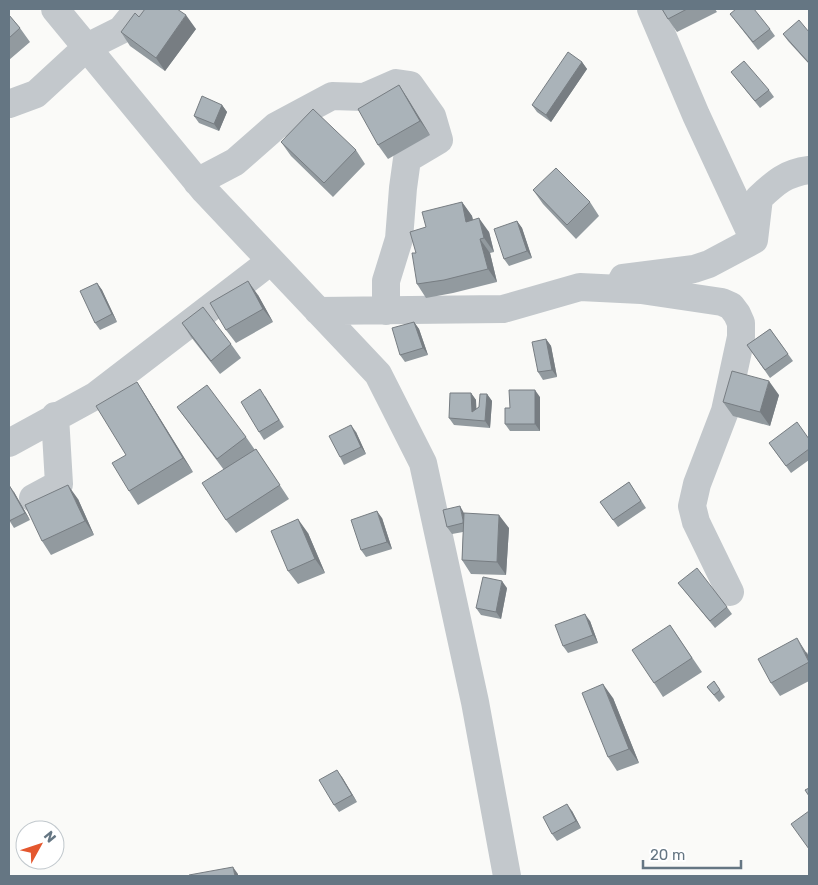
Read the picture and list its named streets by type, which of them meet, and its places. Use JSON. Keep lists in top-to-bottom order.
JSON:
{
  "scale_bar": "20 m",
  "north": "top right"
}
